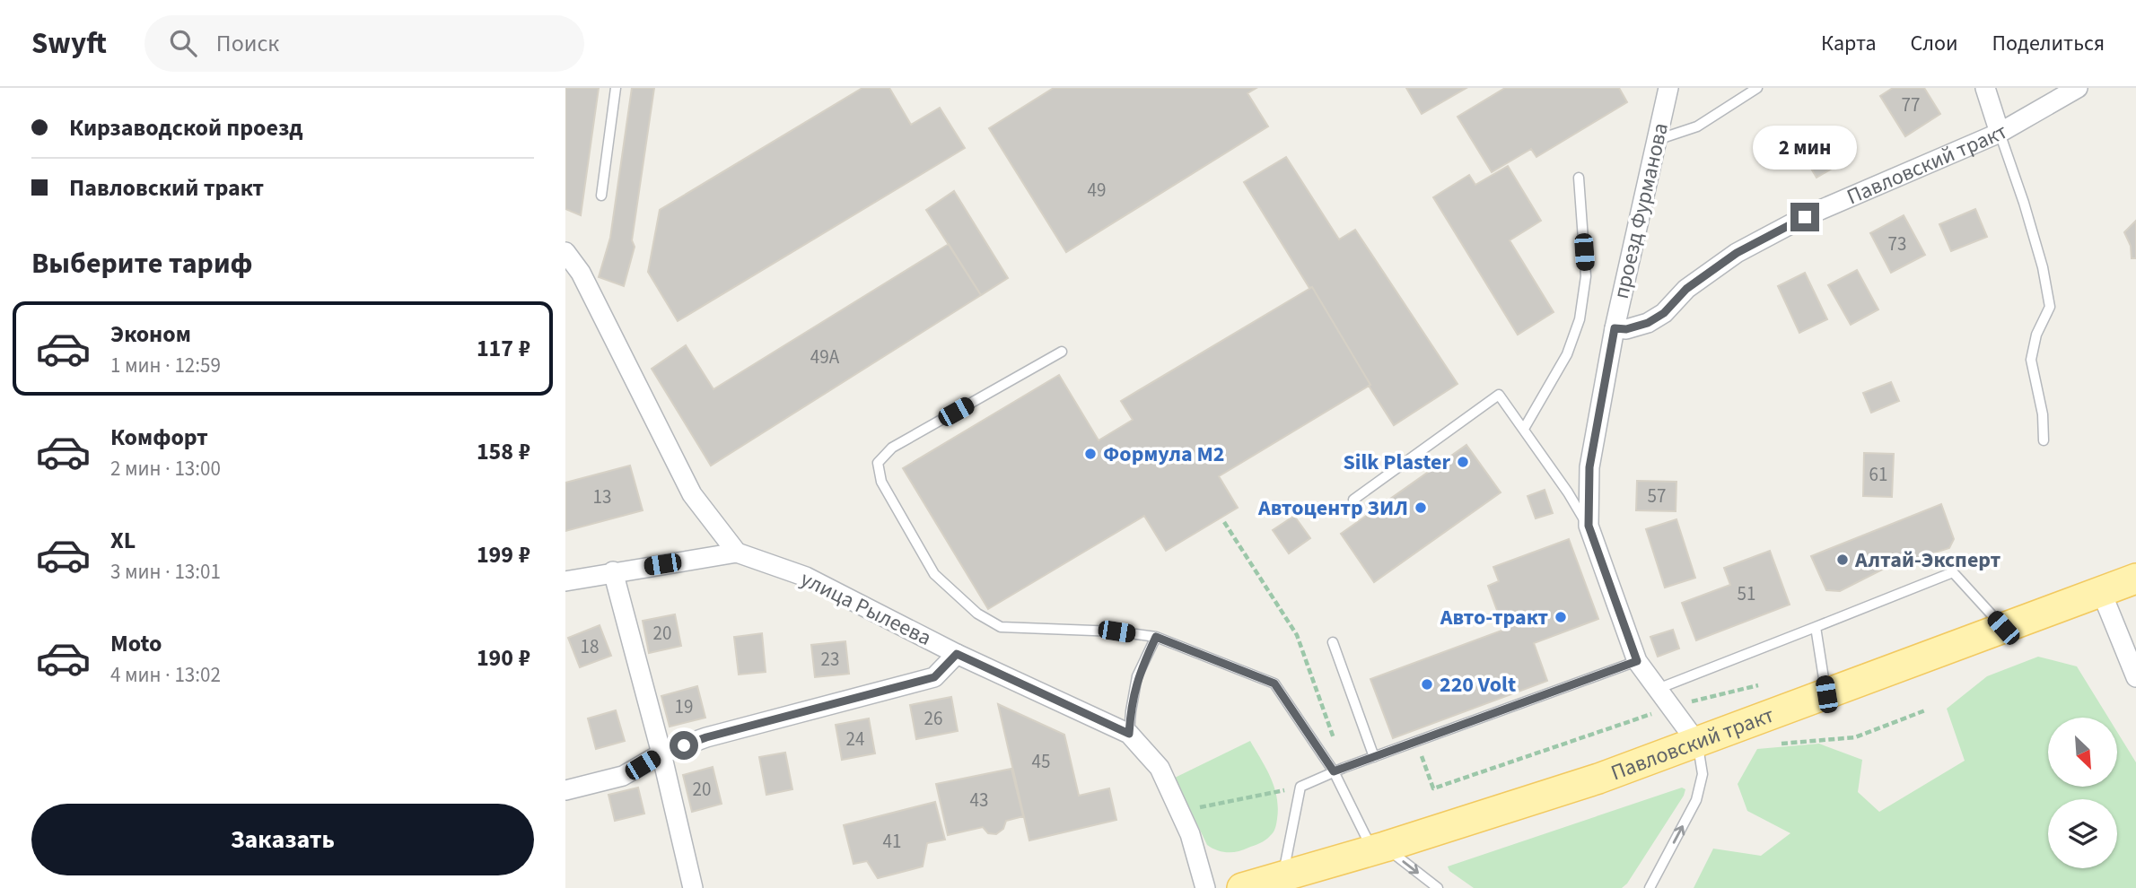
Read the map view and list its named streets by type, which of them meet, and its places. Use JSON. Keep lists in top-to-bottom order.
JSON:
{
  "streets": {
    "main road": ["Павловский тракт"],
    "street": ["проезд Фурманова", "улица Рылеева"]
  },
  "crossings": [
    ["Павловский тракт", "проезд Фурманова"]
  ],
  "places": [
    "Формула М2",
    "Silk Plaster",
    "Автоцентр ЗИЛ",
    "Алтай-Эксперт",
    "Авто-тракт",
    "220 Volt"
  ],
  "house_numbers": [
    "77",
    "49",
    "73",
    "49А",
    "61",
    "57",
    "13",
    "51",
    "20",
    "18",
    "23",
    "19",
    "26",
    "24",
    "45",
    "20",
    "43",
    "41"
  ],
  "north": "bottom right",
  "page": {
    "header": "Swyft",
    "search": "Поиск",
    "nav": ["Карта", "Слои", "Поделиться"],
    "banner": ["Кирзаводской проезд", "Павловский тракт"],
    "bubble": "2 мин",
    "heading": "Выберите тариф",
    "list": [
      {
        "name": "Эконом",
        "note": "1 мин · 12:59",
        "value": "117 ₽"
      },
      {
        "name": "Комфорт",
        "note": "2 мин · 13:00",
        "value": "158 ₽"
      },
      {
        "name": "XL",
        "note": "3 мин · 13:01",
        "value": "199 ₽"
      },
      {
        "name": "Moto",
        "note": "4 мин · 13:02",
        "value": "190 ₽"
      }
    ],
    "buttons": "Заказать"
  }
}
